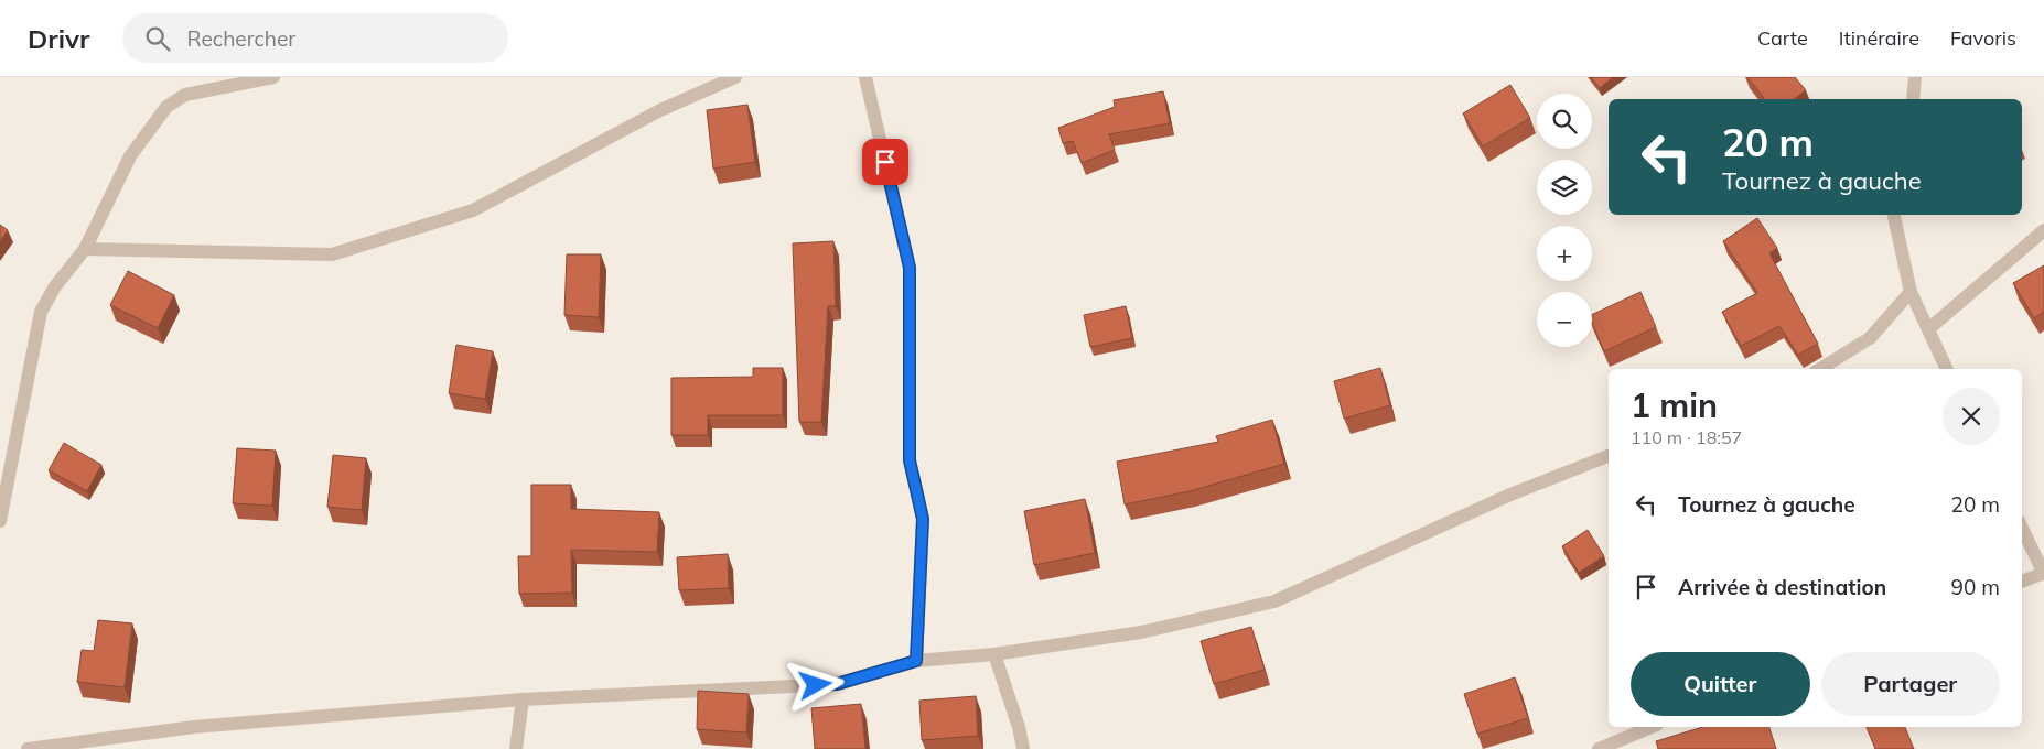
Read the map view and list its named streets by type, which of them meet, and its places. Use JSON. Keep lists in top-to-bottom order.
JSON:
{
  "page": {
    "header": "Drivr",
    "search": "Rechercher",
    "nav": ["Carte", "Itinéraire", "Favoris"],
    "map_buttons": ["+", "−"],
    "turn": ["20 m", "Tournez à gauche"],
    "heading": ["1 min", "110 m · 18:57"],
    "list": [
      {
        "name": "Tournez à gauche",
        "value": "20 m"
      },
      {
        "name": "Arrivée à destination",
        "value": "90 m"
      }
    ],
    "buttons": ["Quitter", "Partager"]
  }
}
